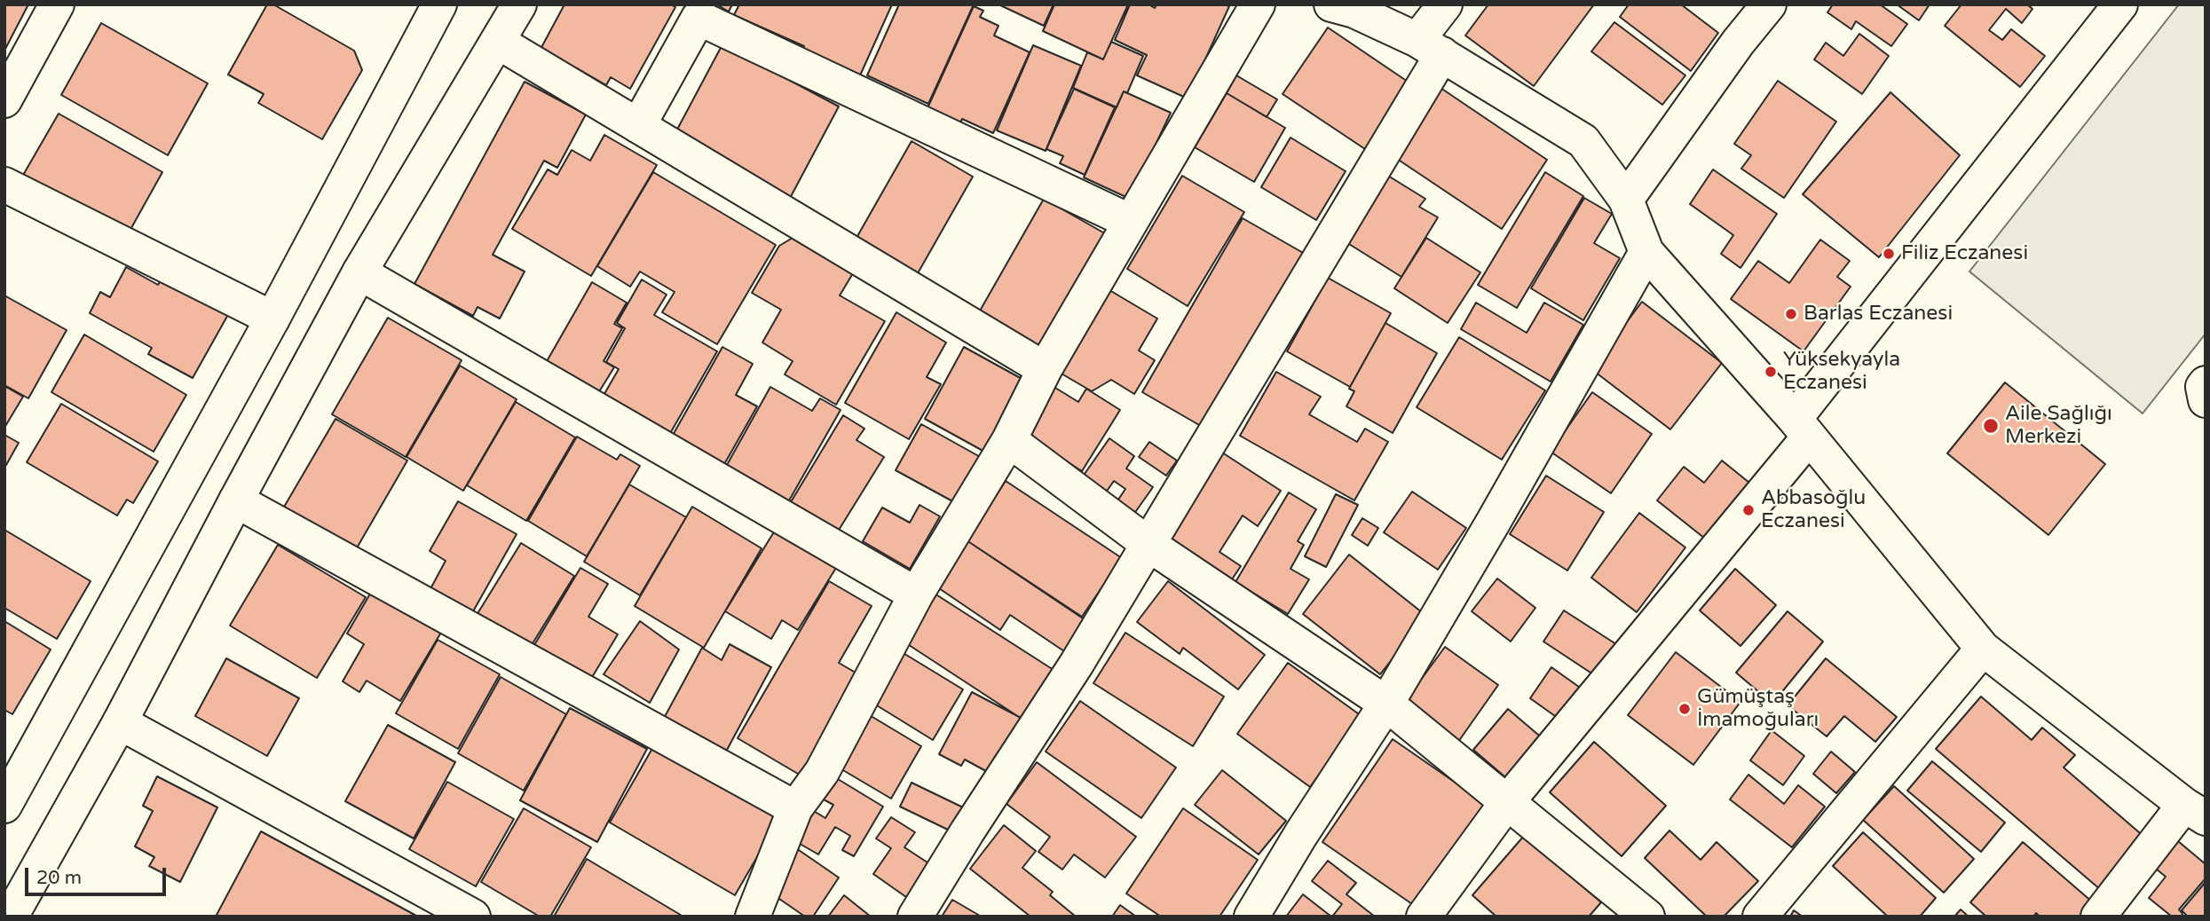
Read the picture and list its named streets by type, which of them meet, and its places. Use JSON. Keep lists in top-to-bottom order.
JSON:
{
  "places": [
    "Filiz Eczanesi",
    "Barlas Eczanesi",
    "Yüksekyayla Eczanesi",
    "Aile Sağlığı Merkezi",
    "Abbasoğlu Eczanesi",
    "Gümüştaş İmamoğuları"
  ],
  "scale_bar": "20 m"
}
